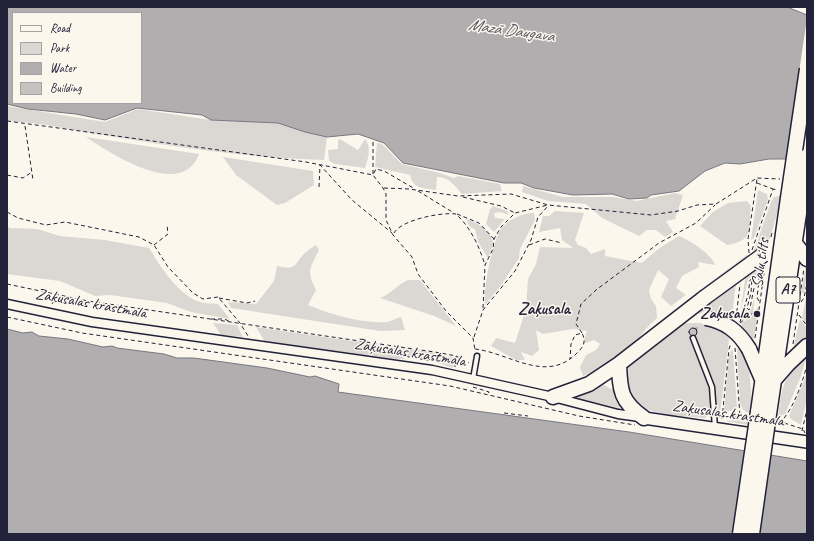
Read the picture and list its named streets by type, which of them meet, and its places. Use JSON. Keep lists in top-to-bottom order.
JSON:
{
  "streets": {
    "highway": ["Salu tilts", "A7"],
    "street": ["Zaķusalas krastmala"]
  },
  "districts": ["Zaķusala"],
  "water": ["Mazā Daugava"],
  "places": ["Zaķusala"],
  "legend": [
    "Road",
    "Park",
    "Water",
    "Building"
  ]
}
